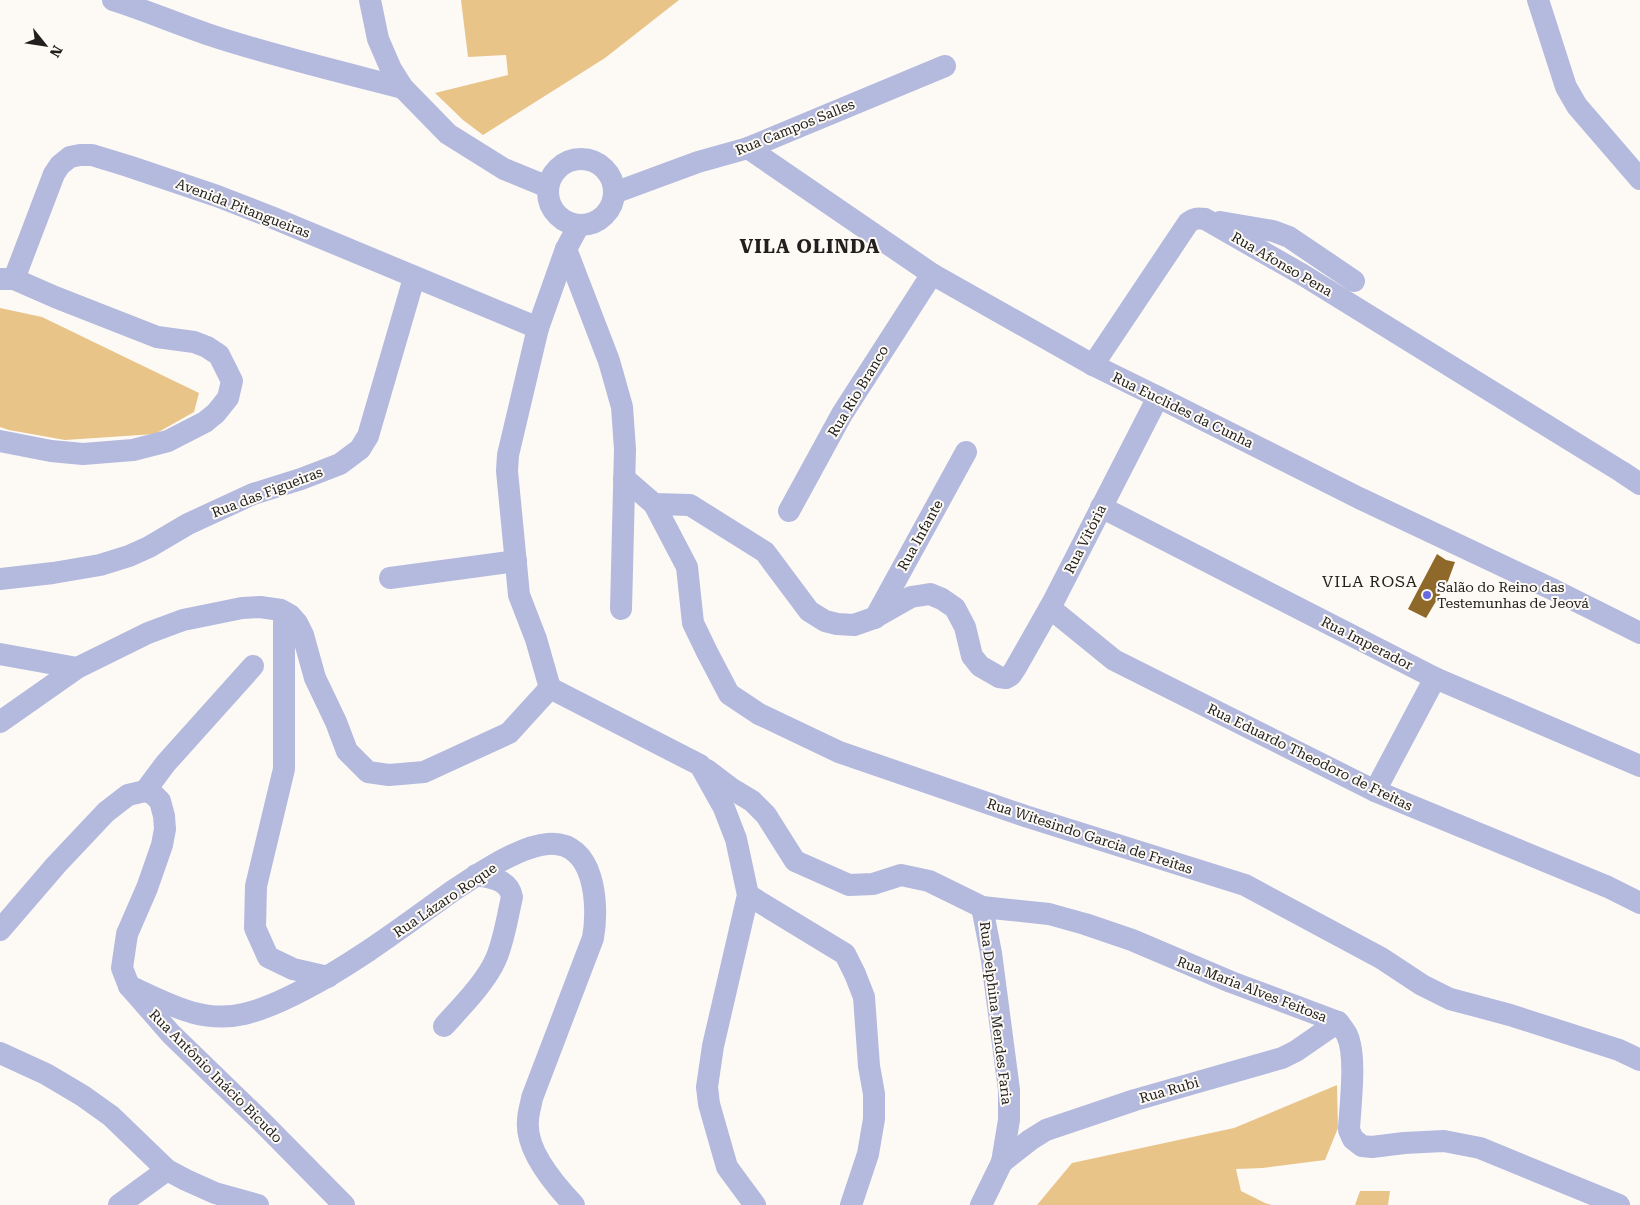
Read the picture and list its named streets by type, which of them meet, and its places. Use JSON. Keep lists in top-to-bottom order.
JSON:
{
  "streets": {
    "street": [
      "Rua Campos Salles",
      "Avenida Pitangueiras",
      "Rua Afonso Pena",
      "Rua Rio Branco",
      "Rua Euclides da Cunha",
      "Rua das Figueiras",
      "Rua Infante",
      "Rua Vitória",
      "Rua Imperador",
      "Rua Eduardo Theodoro de Freitas",
      "Rua Witesindo Garcia de Freitas",
      "Rua Lázaro Roque",
      "Rua Maria Alves Feitosa",
      "Rua Delphina Mendes Faria",
      "Rua Antônio Inácio Bicudo",
      "Rua Rubi"
    ]
  },
  "crossings": [
    ["Rua Campos Salles", "Rua Euclides da Cunha"],
    ["Avenida Pitangueiras", "Rua das Figueiras"],
    ["Rua Rio Branco", "Rua Euclides da Cunha"],
    ["Rua Euclides da Cunha", "Rua Vitória"],
    ["Rua Infante", "Rua Vitória"],
    ["Rua Vitória", "Rua Imperador"],
    ["Rua Vitória", "Rua Eduardo Theodoro de Freitas"],
    ["Rua Lázaro Roque", "Rua Antônio Inácio Bicudo"],
    ["Rua Maria Alves Feitosa", "Rua Delphina Mendes Faria"],
    ["Rua Maria Alves Feitosa", "Rua Rubi"],
    ["Rua Delphina Mendes Faria", "Rua Rubi"]
  ],
  "districts": ["VILA OLINDA", "VILA ROSA"],
  "places": ["Salão do Reino das Testemunhas de Jeová"],
  "north": "bottom right"
}
